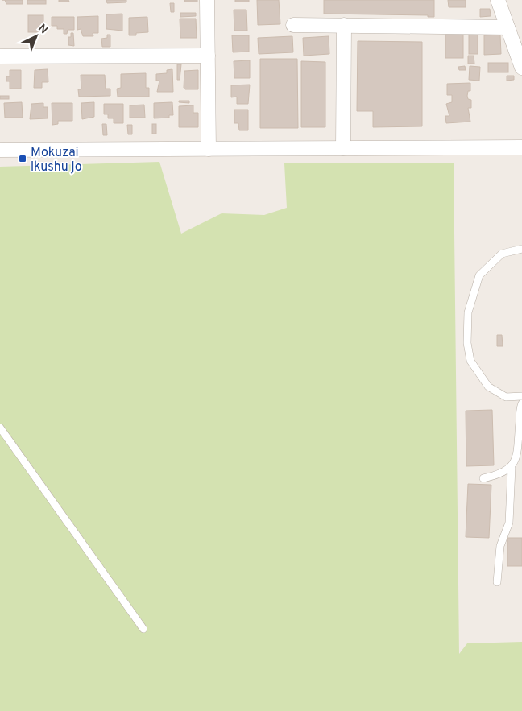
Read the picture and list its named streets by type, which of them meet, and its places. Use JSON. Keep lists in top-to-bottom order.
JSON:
{
  "places": {
    "transit": ["Mokuzai ikushu jo"]
  },
  "north": "top right"
}
